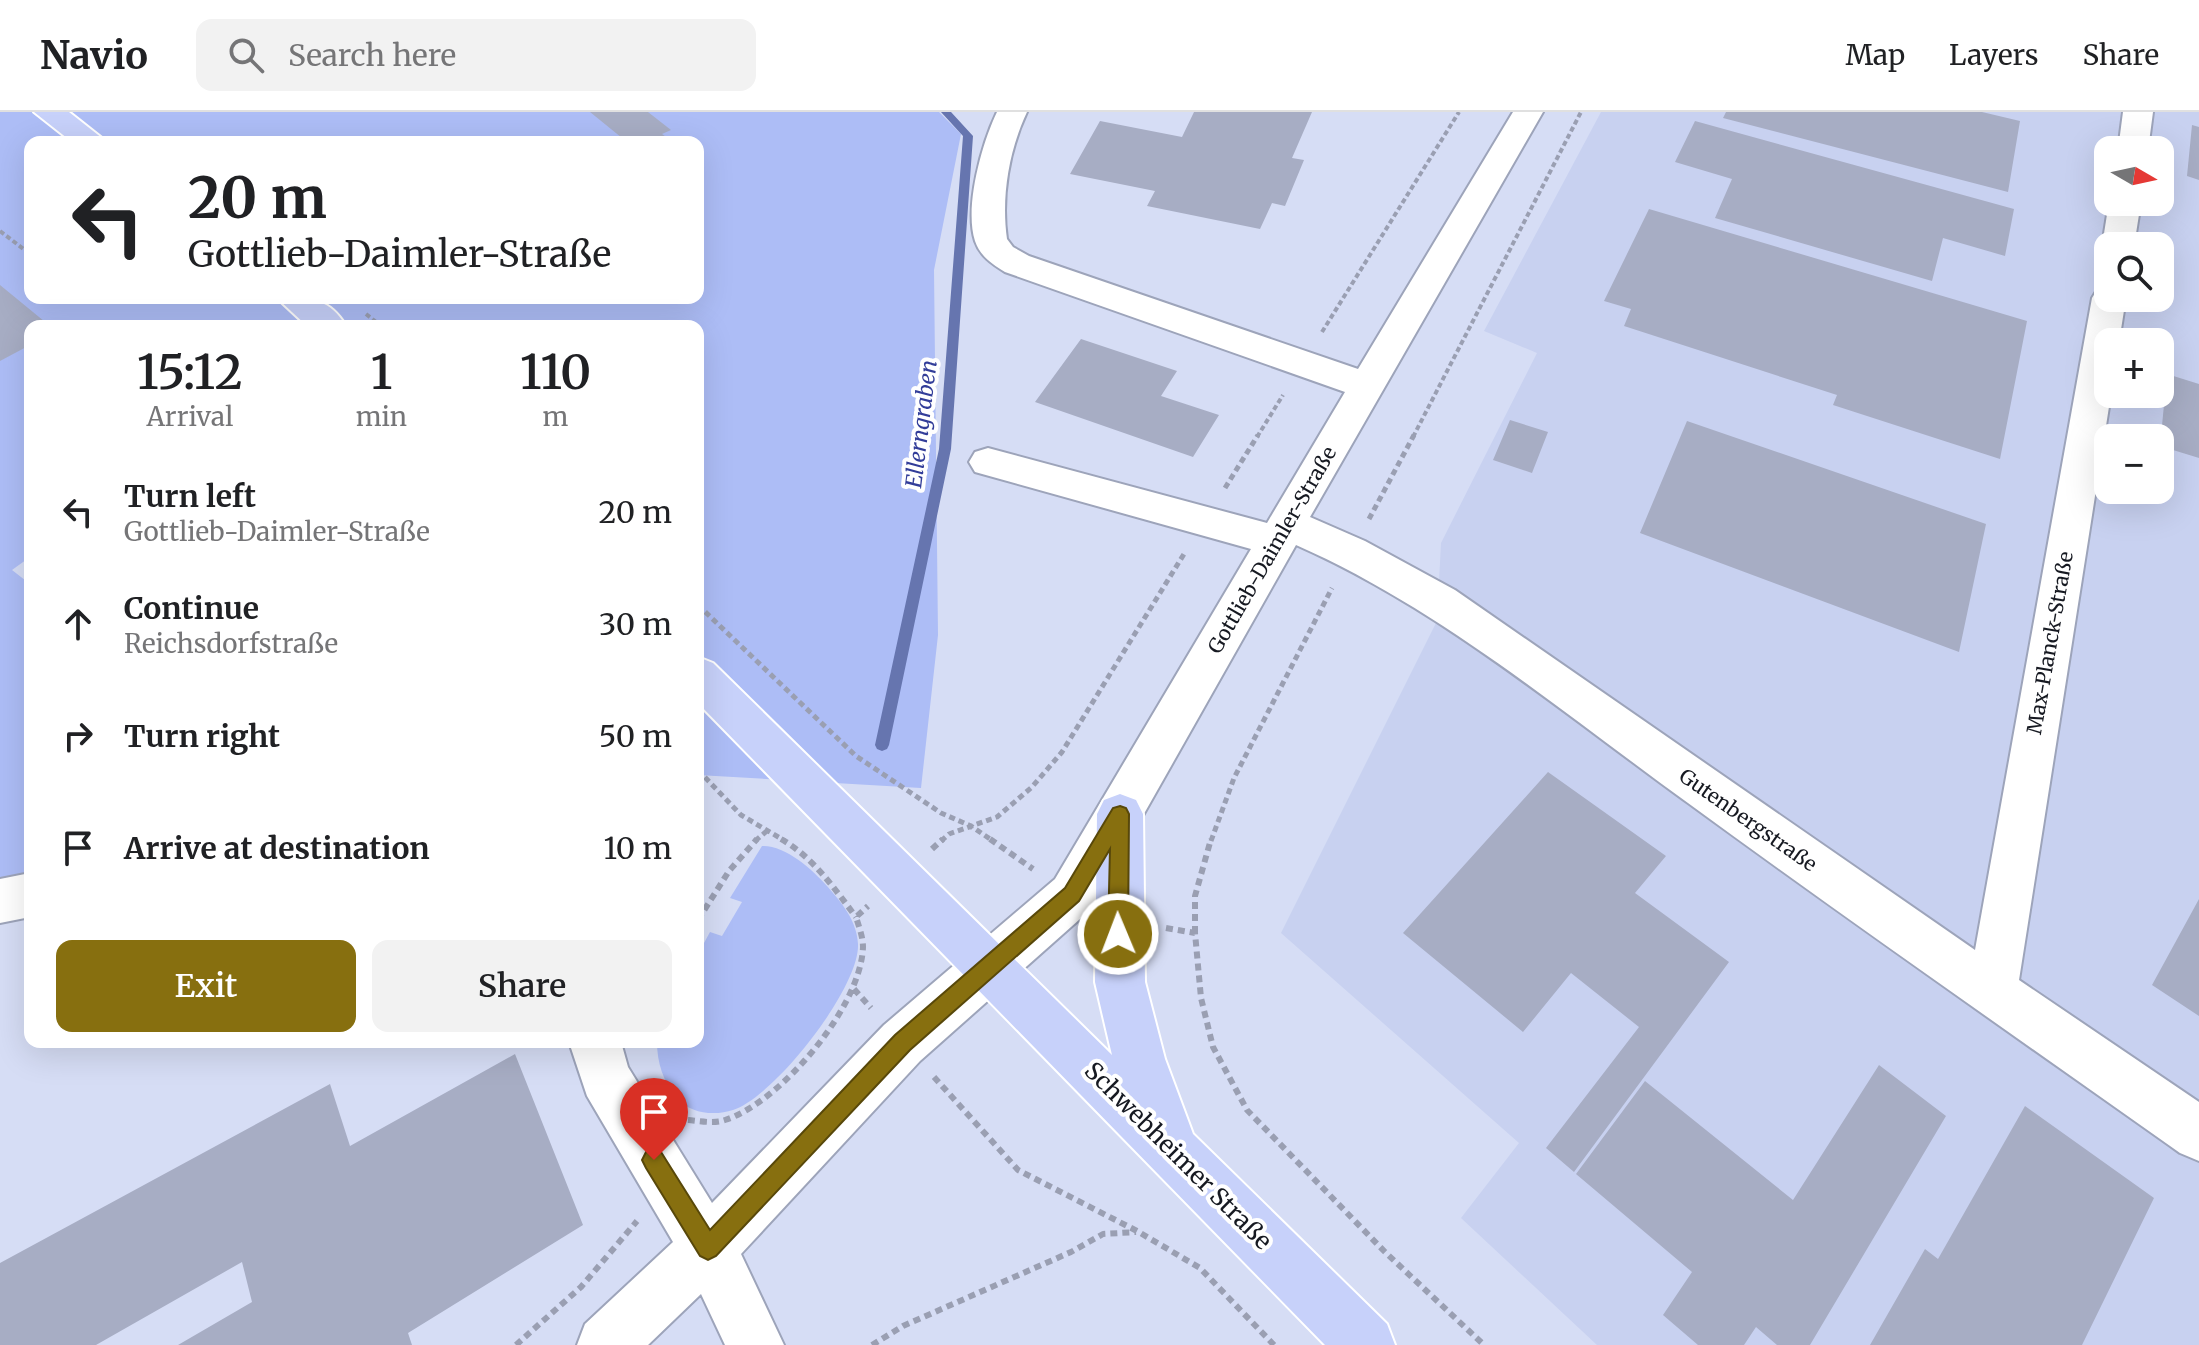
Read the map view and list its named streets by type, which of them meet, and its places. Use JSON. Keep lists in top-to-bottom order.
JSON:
{
  "streets": {
    "main road": ["Schwebheimer Straße"],
    "street": ["Gottlieb-Daimler-Straße", "Max-Planck-Straße", "Gutenbergstraße"]
  },
  "crossings": [
    ["Gottlieb-Daimler-Straße", "Gutenbergstraße"],
    ["Gottlieb-Daimler-Straße", "Schwebheimer Straße"],
    ["Max-Planck-Straße", "Gutenbergstraße"]
  ],
  "water": ["Ellerngraben"],
  "north": "right",
  "page": {
    "header": "Navio",
    "search": "Search here",
    "nav": ["Map", "Layers", "Share"],
    "map_buttons": ["+", "−"],
    "turn": ["20 m", "Gottlieb-Daimler-Straße"],
    "eta": [
      "15:12",
      "Arrival",
      "1",
      "min",
      "110",
      "m"
    ],
    "list": [
      {
        "name": "Turn left",
        "note": "Gottlieb-Daimler-Straße",
        "value": "20 m"
      },
      {
        "name": "Continue",
        "note": "Reichsdorfstraße",
        "value": "30 m"
      },
      {
        "name": "Turn right",
        "value": "50 m"
      },
      {
        "name": "Arrive at destination",
        "value": "10 m"
      }
    ],
    "buttons": ["Exit", "Share"]
  }
}
